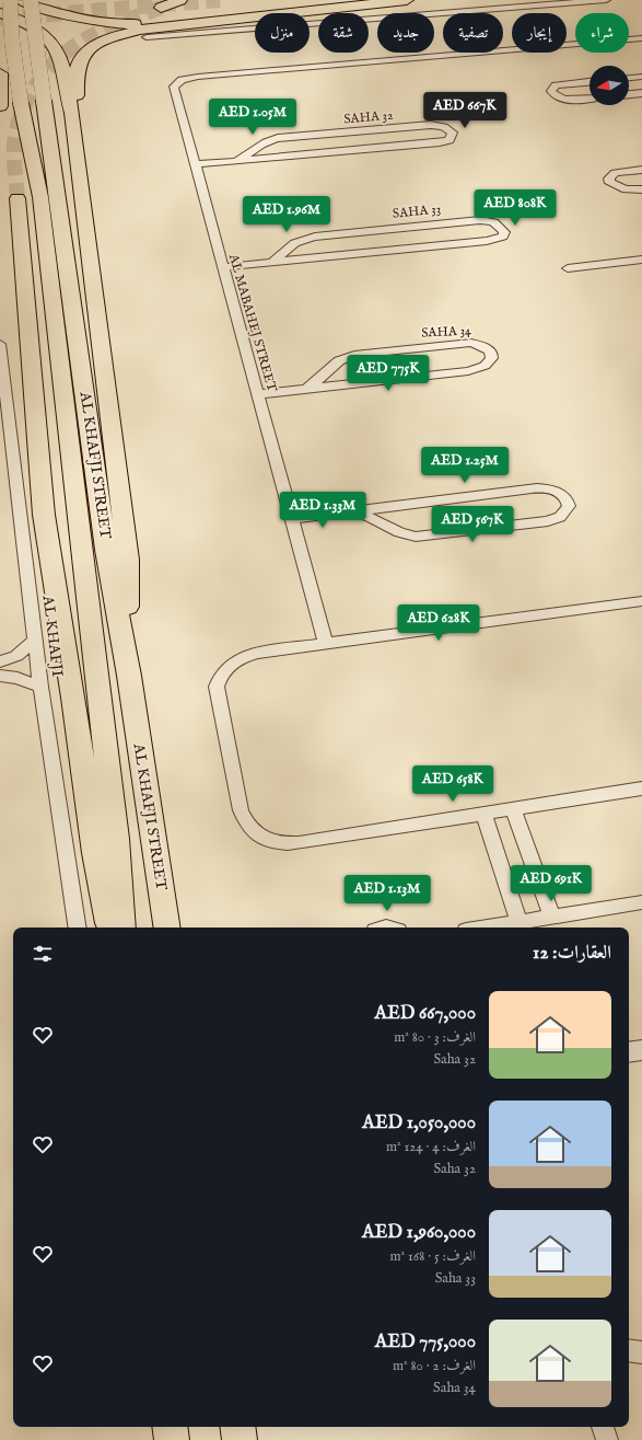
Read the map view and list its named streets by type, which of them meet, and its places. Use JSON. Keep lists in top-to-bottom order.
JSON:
{
  "streets": {
    "highway": ["AL KHAFJI STREET"],
    "street": [
      "SAHA 32",
      "SAHA 33",
      "AL MABAHEJ STREET",
      "SAHA 34",
      "AL KHAFJI"
    ]
  },
  "crossings": [
    ["SAHA 32", "AL MABAHEJ STREET"],
    ["SAHA 33", "AL MABAHEJ STREET"],
    ["AL MABAHEJ STREET", "SAHA 34"]
  ],
  "north": "left",
  "page": {
    "chip": [
      "شراء",
      "إيجار",
      "تصفية",
      "جديد",
      "شقة",
      "منزل"
    ],
    "price": [
      "AED 667K",
      "AED 1.05M",
      "AED 808K",
      "AED 1.96M",
      "AED 775K",
      "AED 1.25M",
      "AED 1.33M",
      "AED 567K",
      "AED 628K",
      "AED 658K",
      "AED 691K",
      "AED 1.13M"
    ],
    "heading": "العقارات: 12",
    "list": [
      {
        "name": "AED 667,000",
        "note": "الغرف: 3 · 80 m² · Saha 32"
      },
      {
        "name": "AED 1,050,000",
        "note": "الغرف: 4 · 124 m² · Saha 32"
      },
      {
        "name": "AED 1,960,000",
        "note": "الغرف: 5 · 168 m² · Saha 33"
      },
      {
        "name": "AED 775,000",
        "note": "الغرف: 2 · 80 m² · Saha 34"
      }
    ]
  }
}
